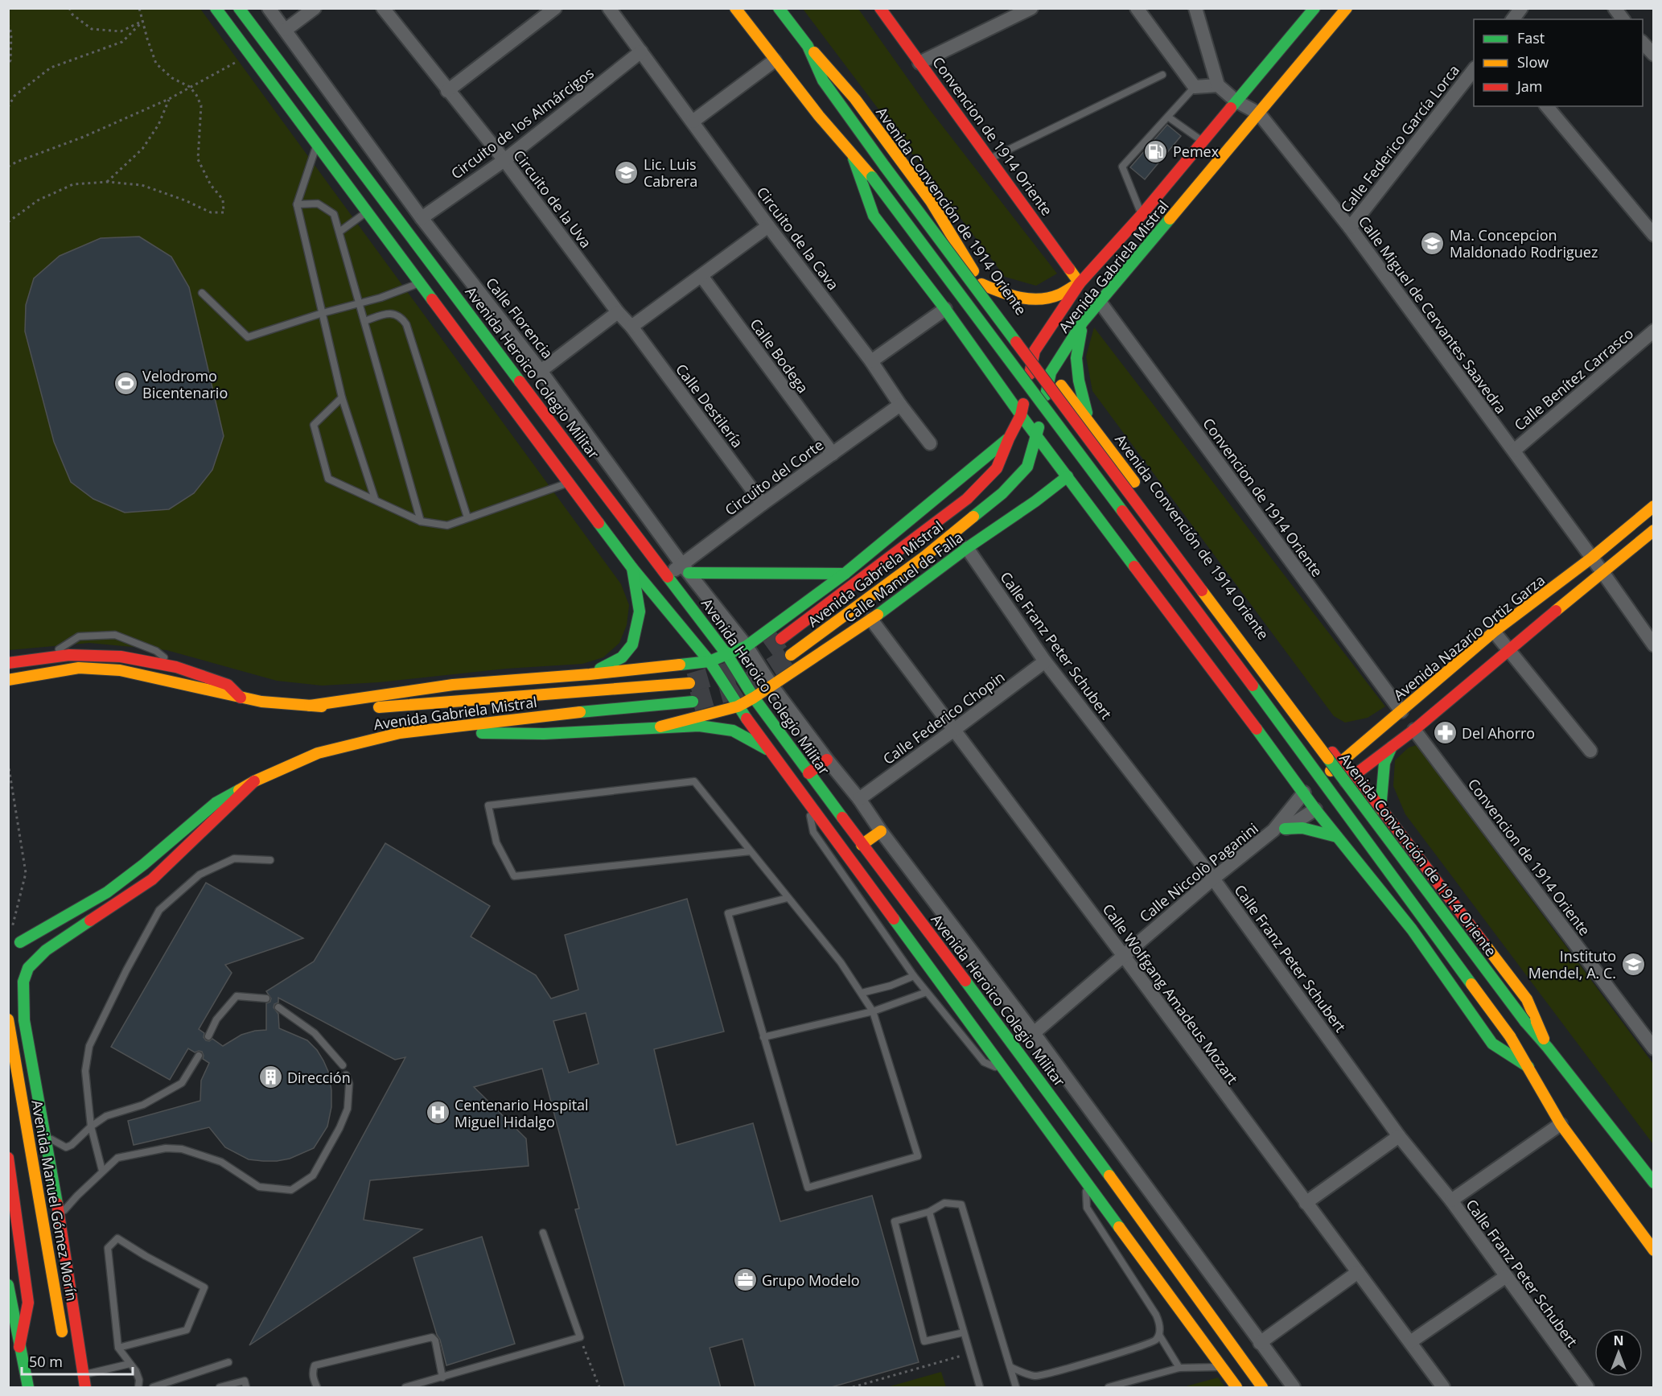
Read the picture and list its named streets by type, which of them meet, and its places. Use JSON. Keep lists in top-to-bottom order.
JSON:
{
  "streets": {
    "street": [
      "Circuito de los Almárcigos",
      "Convencion de 1914 Oriente",
      "Calle Federico García Lorca",
      "Circuito de la Uva",
      "Avenida Convención de 1914 Oriente",
      "Circuito de la Cava",
      "Avenida Gabriela Mistral",
      "Calle Miguel de Cervantes Saavedra",
      "Calle Florencia",
      "Calle Bodega",
      "Avenida Heroico Colegio Militar",
      "Calle Benítez Carrasco",
      "Calle Destilería",
      "Circuito del Corte",
      "Calle Manuel de Falla",
      "Avenida Nazario Ortiz Garza",
      "Calle Franz Peter Schubert",
      "Calle Federico Chopin",
      "Calle Niccolò Paganini",
      "Calle Wolfgang Amadeus Mozart",
      "Avenida Manuel Gómez Morín"
    ]
  },
  "crossings": [
    ["Circuito de los Almárcigos", "Circuito de la Uva"],
    ["Circuito de los Almárcigos", "Circuito de la Cava"],
    ["Circuito de los Almárcigos", "Calle Florencia"],
    ["Convencion de 1914 Oriente", "Avenida Gabriela Mistral"],
    ["Convencion de 1914 Oriente", "Avenida Nazario Ortiz Garza"],
    ["Calle Federico García Lorca", "Calle Miguel de Cervantes Saavedra"],
    ["Circuito de la Uva", "Calle Destilería"],
    ["Avenida Convención de 1914 Oriente", "Avenida Gabriela Mistral"],
    ["Avenida Convención de 1914 Oriente", "Avenida Nazario Ortiz Garza"],
    ["Circuito de la Cava", "Circuito del Corte"],
    ["Avenida Gabriela Mistral", "Calle Miguel de Cervantes Saavedra"],
    ["Calle Miguel de Cervantes Saavedra", "Calle Benítez Carrasco"],
    ["Calle Miguel de Cervantes Saavedra", "Avenida Nazario Ortiz Garza"],
    ["Calle Florencia", "Avenida Heroico Colegio Militar"],
    ["Calle Florencia", "Circuito del Corte"],
    ["Calle Bodega", "Circuito del Corte"],
    ["Avenida Heroico Colegio Militar", "Circuito del Corte"],
    ["Avenida Heroico Colegio Militar", "Calle Manuel de Falla"],
    ["Avenida Heroico Colegio Militar", "Calle Federico Chopin"],
    ["Avenida Heroico Colegio Militar", "Calle Niccolò Paganini"],
    ["Calle Destilería", "Circuito del Corte"],
    ["Calle Manuel de Falla", "Calle Franz Peter Schubert"],
    ["Calle Manuel de Falla", "Calle Wolfgang Amadeus Mozart"],
    ["Avenida Nazario Ortiz Garza", "Calle Niccolò Paganini"],
    ["Calle Franz Peter Schubert", "Calle Federico Chopin"],
    ["Calle Franz Peter Schubert", "Calle Niccolò Paganini"],
    ["Calle Federico Chopin", "Calle Wolfgang Amadeus Mozart"],
    ["Calle Niccolò Paganini", "Calle Wolfgang Amadeus Mozart"]
  ],
  "places": {
    "fuel station": ["Pemex"],
    "school or university": ["Lic. Luis Cabrera", "Ma. Concepcion Maldonado Rodriguez", "Instituto Mendel, A. C."],
    "sports": ["Velodromo Bicentenario"],
    "pharmacy": ["Del Ahorro"],
    "building": ["Dirección"],
    "hospital": ["Centenario Hospital Miguel Hidalgo"],
    "office": ["Grupo Modelo"]
  },
  "legend": ["Fast", "Slow", "Jam"],
  "scale_bar": "50 m",
  "north": "top"
}
